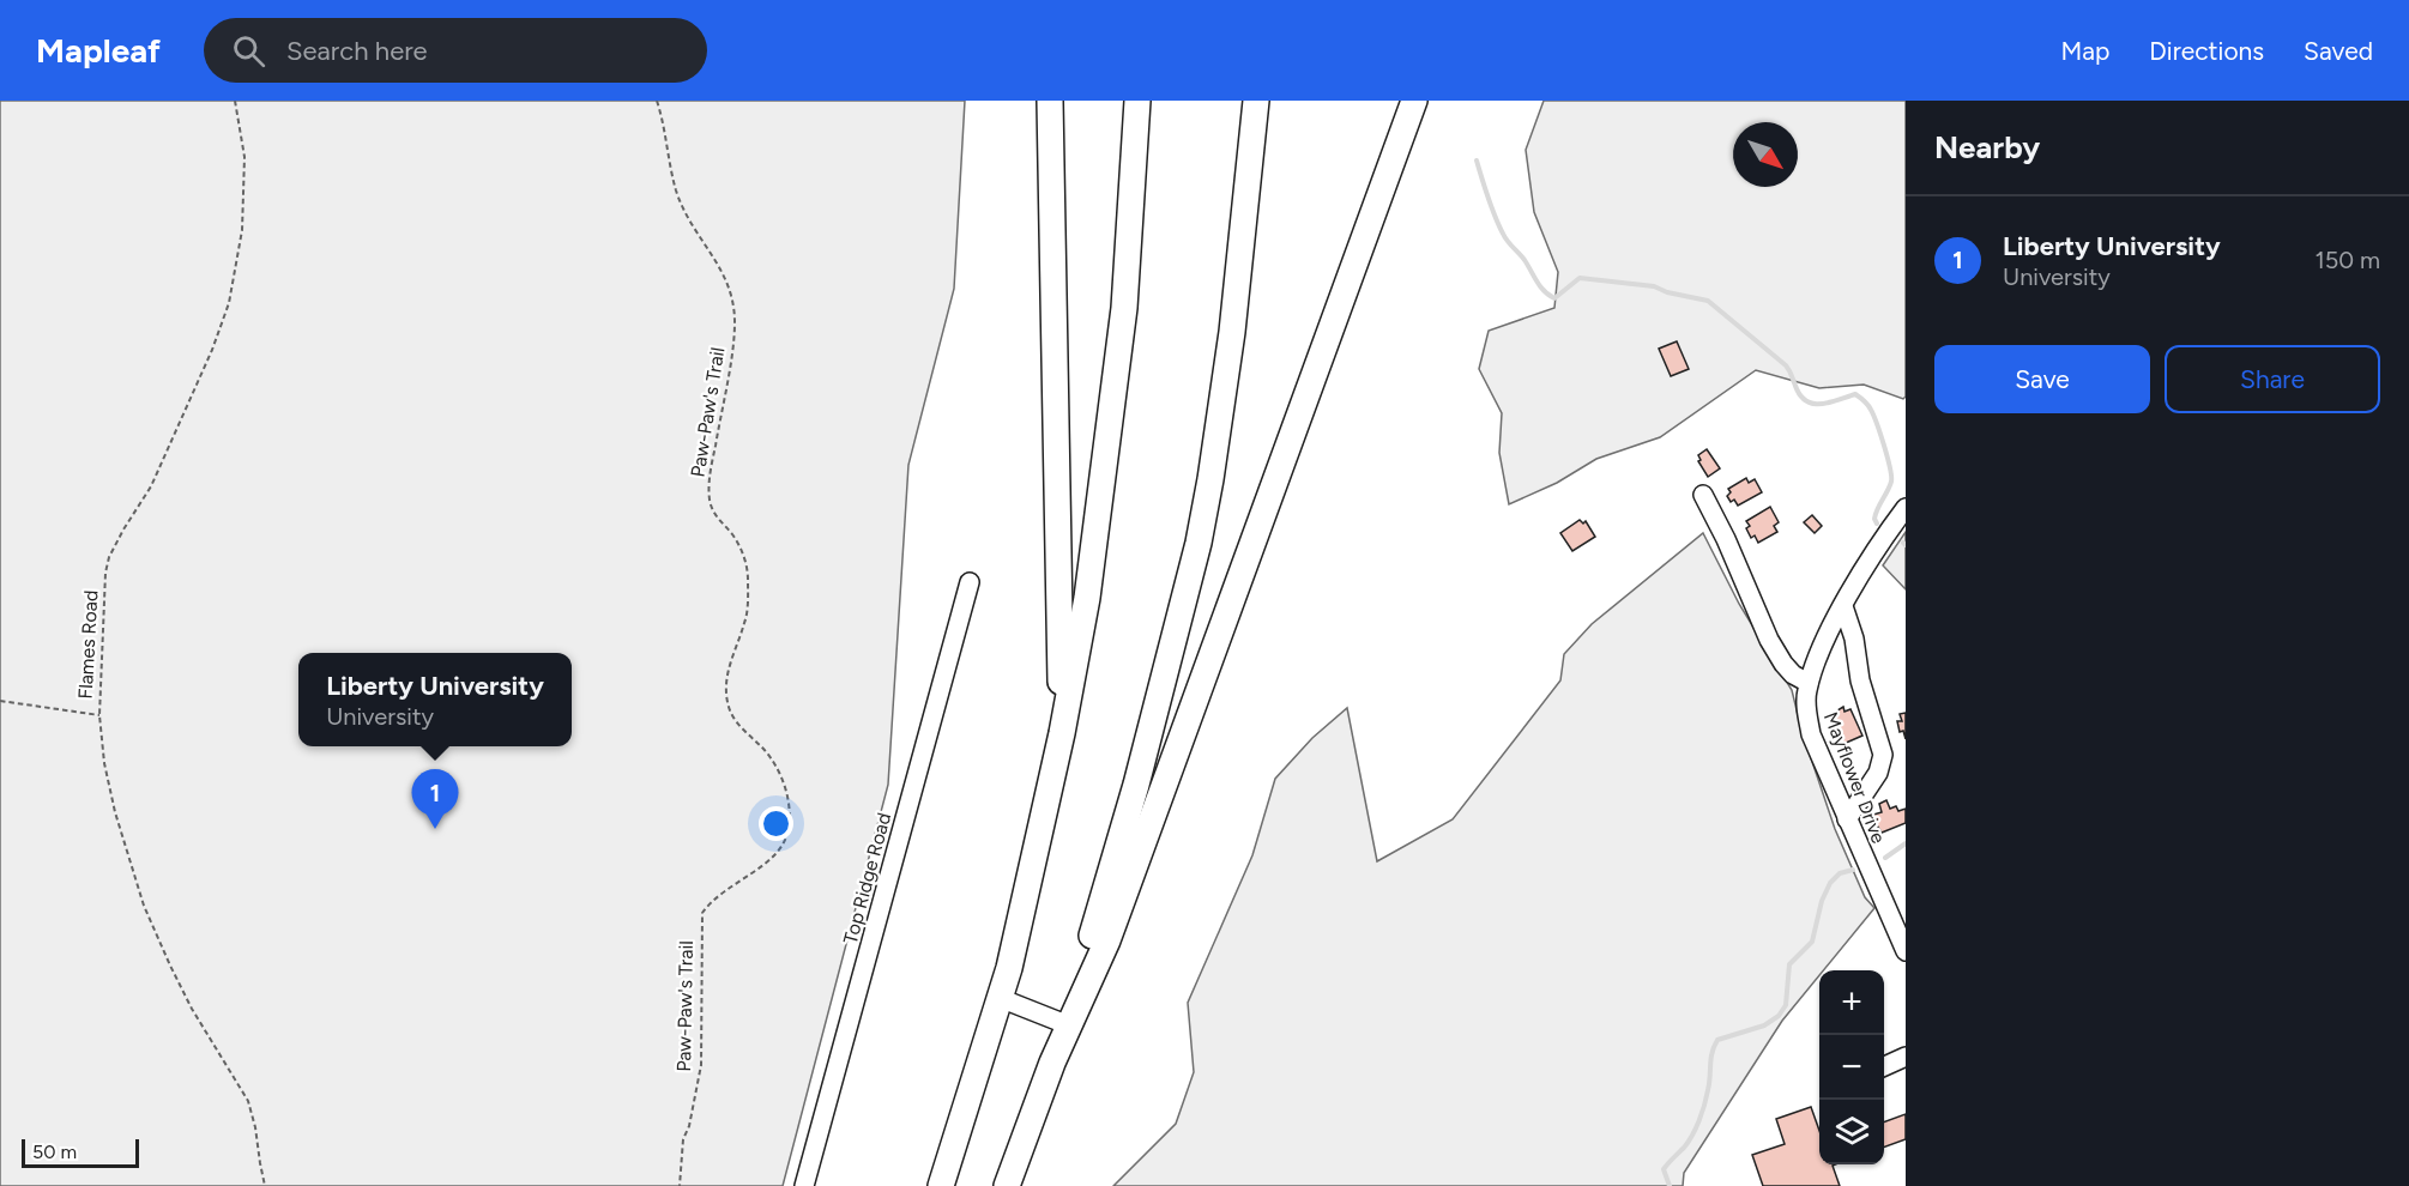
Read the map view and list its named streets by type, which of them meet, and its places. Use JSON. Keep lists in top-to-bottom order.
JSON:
{
  "streets": {
    "street": ["Mayflower Drive", "Top Ridge Road"],
    "path": ["Paw-Paw's Trail", "Flames Road"]
  },
  "scale_bar": "50 m",
  "north": "bottom right",
  "page": {
    "header": "Mapleaf",
    "search": "Search here",
    "nav": ["Map", "Directions", "Saved"],
    "heading": "Nearby",
    "list": [
      {
        "mark": "1",
        "name": "Liberty University",
        "note": "University",
        "value": "150 m"
      }
    ],
    "buttons": ["Save", "Share"],
    "popup": ["Liberty University", "University"],
    "pins": "1",
    "map_buttons": ["+", "−"],
    "scale": "50 m"
  }
}
